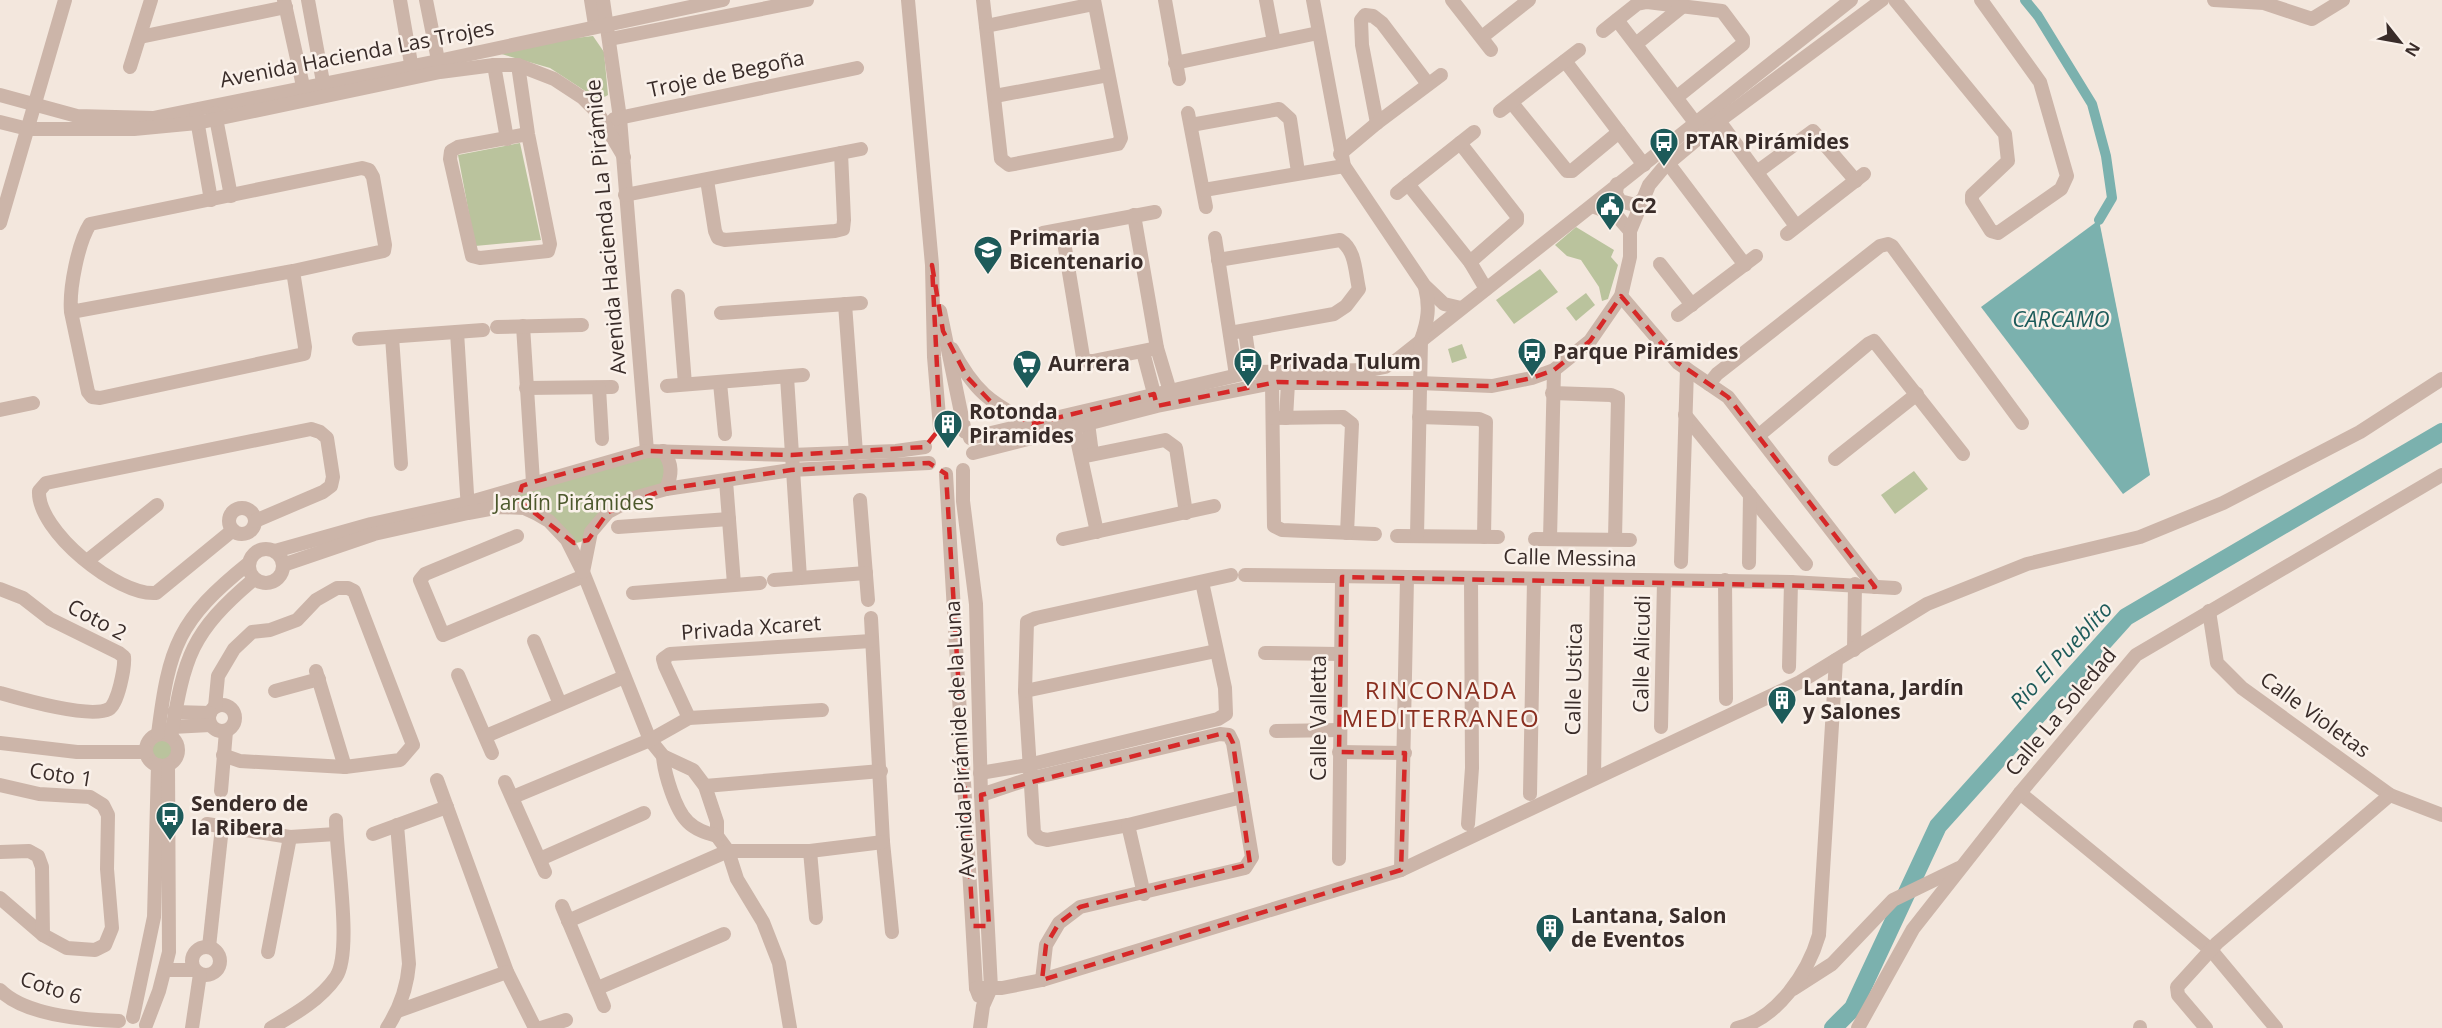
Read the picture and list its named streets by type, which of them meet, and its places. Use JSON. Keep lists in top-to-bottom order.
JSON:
{
  "streets": {
    "street": [
      "Avenida Hacienda Las Trojes",
      "Troje de Begoña",
      "Avenida Hacienda La Pirámide",
      "Calle Messina",
      "Coto 2",
      "Privada Xcaret",
      "Calle Alicudi",
      "Calle Ustica",
      "Calle La Soledad",
      "Calle Violetas",
      "Calle Valletta",
      "Avenida Pirámide de la Luna",
      "Coto 1",
      "Coto 6"
    ]
  },
  "crossings": [
    ["Avenida Hacienda Las Trojes", "Troje de Begoña"],
    ["Avenida Hacienda Las Trojes", "Avenida Hacienda La Pirámide"],
    ["Troje de Begoña", "Avenida Hacienda La Pirámide"],
    ["Calle Messina", "Calle Alicudi"],
    ["Calle Messina", "Calle Ustica"],
    ["Calle Messina", "Calle Valletta"],
    ["Calle La Soledad", "Calle Violetas"]
  ],
  "districts": ["RINCONADA MEDITERRANEO"],
  "water": ["CARCAMO", "Rio El Pueblito"],
  "parks": ["Jardín Pirámides"],
  "places": {
    "bus stop": [
      "PTAR Pirámides",
      "Parque Pirámides",
      "Privada Tulum",
      "Sendero de la Ribera"
    ],
    "public building": ["C2"],
    "school or university": ["Primaria Bicentenario"],
    "supermarket": ["Aurrera"],
    "building": ["Rotonda Piramides", "Lantana, Jardín y Salones", "Lantana, Salon de Eventos"]
  },
  "north": "bottom right"
}
